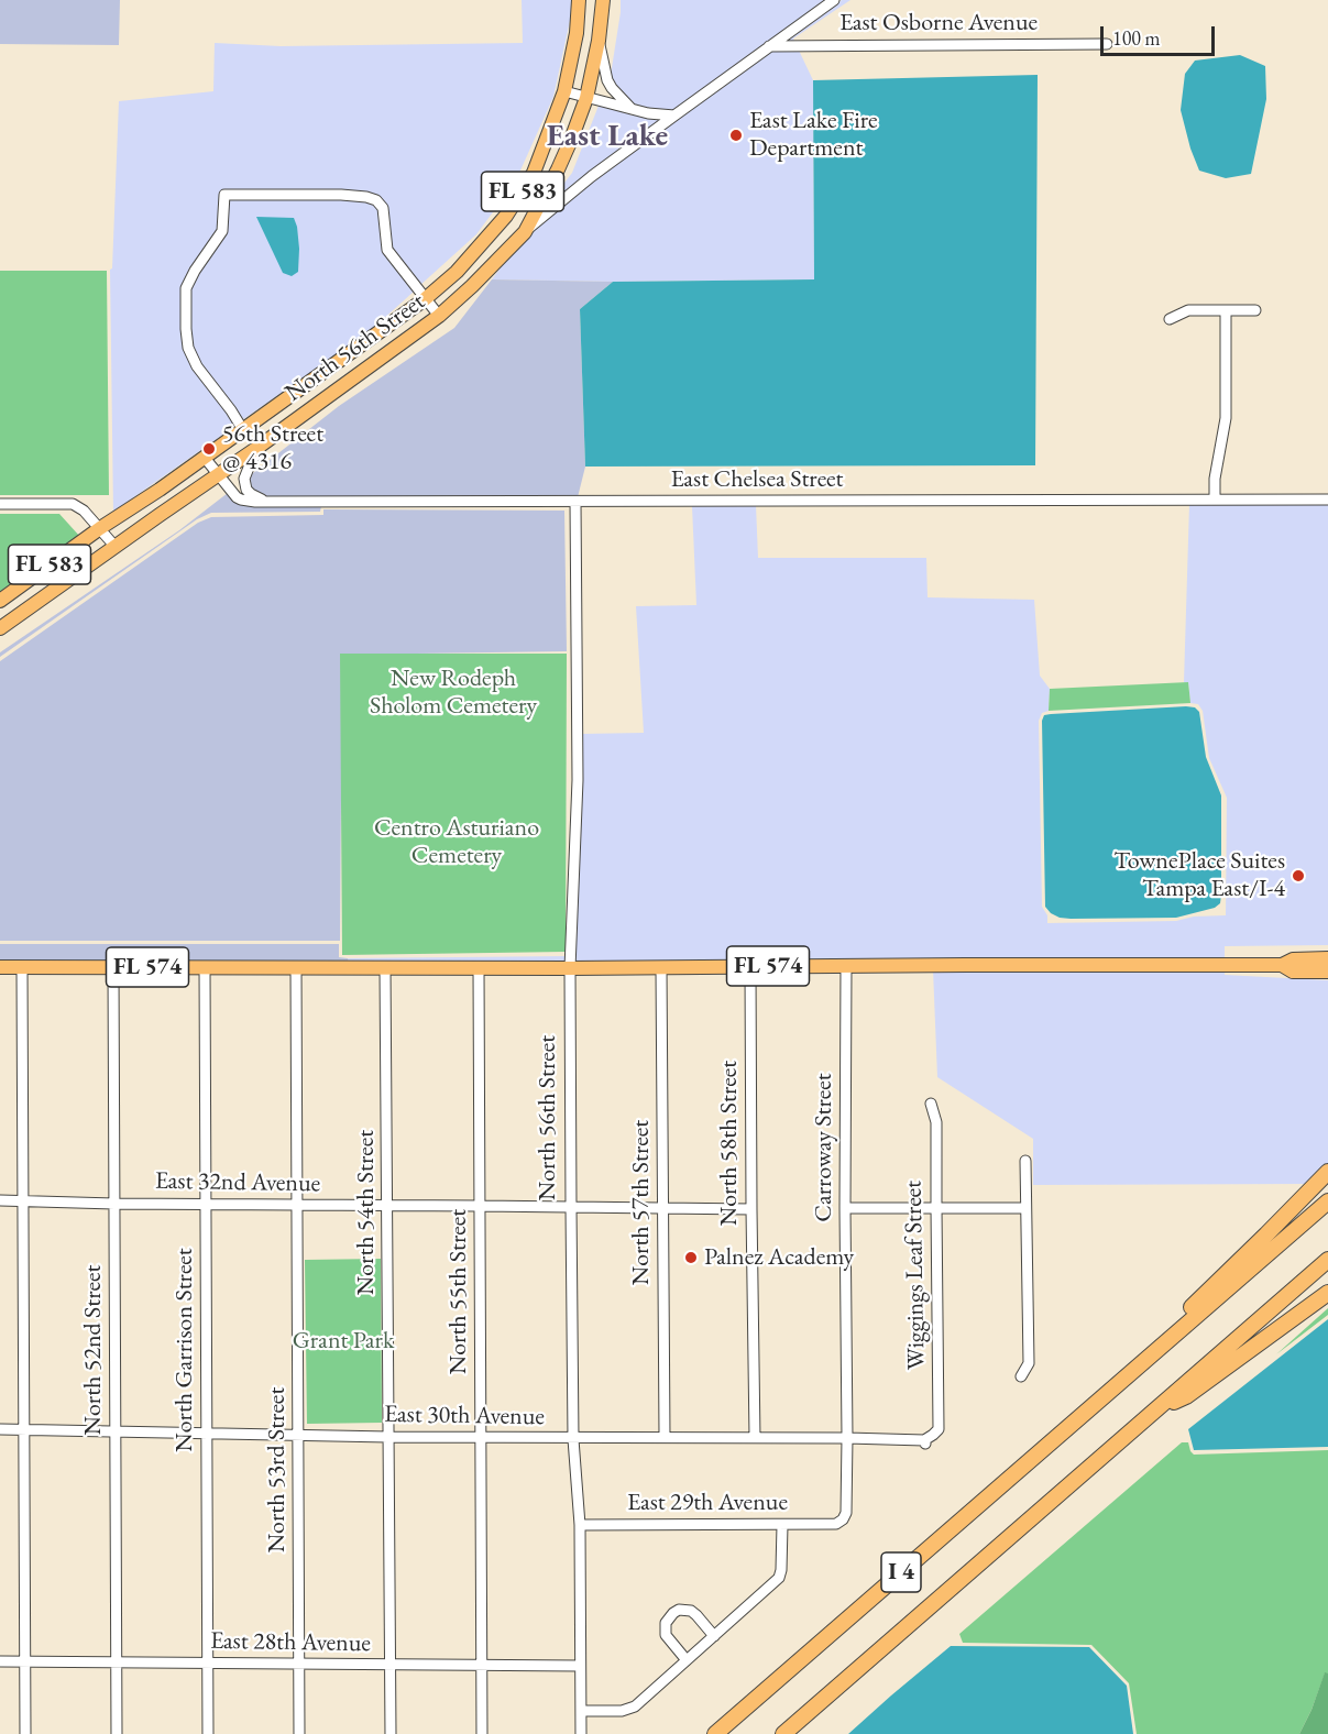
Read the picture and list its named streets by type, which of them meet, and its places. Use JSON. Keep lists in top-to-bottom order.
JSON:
{
  "streets": {
    "highway": ["I 4"],
    "main road": ["FL 583", "North 56th Street", "FL 574"],
    "street": [
      "East Osborne Avenue",
      "East Chelsea Street",
      "North 58th Street",
      "Carroway Street",
      "East 32nd Avenue",
      "North 57th Street",
      "North 54th Street",
      "Wiggings Leaf Street",
      "North 55th Street",
      "North 52nd Street",
      "North Garrison Street",
      "East 30th Avenue",
      "North 53rd Street",
      "East 29th Avenue",
      "East 28th Avenue"
    ]
  },
  "crossings": [
    ["North 56th Street", "East Chelsea Street"],
    ["North 56th Street", "FL 574"],
    ["North 56th Street", "East 32nd Avenue"],
    ["North 56th Street", "East 30th Avenue"],
    ["North 56th Street", "East 29th Avenue"],
    ["North 56th Street", "East 28th Avenue"],
    ["FL 574", "North 58th Street"],
    ["FL 574", "Carroway Street"],
    ["FL 574", "North 57th Street"],
    ["FL 574", "North 54th Street"],
    ["FL 574", "North 55th Street"],
    ["FL 574", "North 52nd Street"],
    ["FL 574", "North Garrison Street"],
    ["FL 574", "North 53rd Street"],
    ["North 58th Street", "East 32nd Avenue"],
    ["North 58th Street", "East 30th Avenue"],
    ["Carroway Street", "East 30th Avenue"],
    ["Carroway Street", "East 29th Avenue"],
    ["East 32nd Avenue", "North 57th Street"],
    ["East 32nd Avenue", "North 54th Street"],
    ["East 32nd Avenue", "North 55th Street"],
    ["East 32nd Avenue", "North 52nd Street"],
    ["East 32nd Avenue", "North Garrison Street"],
    ["East 32nd Avenue", "North 53rd Street"],
    ["North 57th Street", "East 30th Avenue"],
    ["North 54th Street", "East 30th Avenue"],
    ["North 54th Street", "East 28th Avenue"],
    ["Wiggings Leaf Street", "East 30th Avenue"],
    ["North 55th Street", "East 30th Avenue"],
    ["North 55th Street", "East 28th Avenue"],
    ["North 52nd Street", "East 30th Avenue"],
    ["North 52nd Street", "East 28th Avenue"],
    ["North Garrison Street", "East 30th Avenue"],
    ["North Garrison Street", "East 28th Avenue"],
    ["East 30th Avenue", "North 53rd Street"],
    ["North 53rd Street", "East 28th Avenue"]
  ],
  "districts": ["East Lake"],
  "parks": ["New Rodeph Sholom Cemetery", "Centro Asturiano Cemetery", "Grant Park"],
  "places": [
    "East Lake Fire Department",
    "56th Street @ 4316",
    "TownePlace Suites Tampa East/I-4",
    "Palnez Academy"
  ],
  "scale_bar": "100 m"
}
